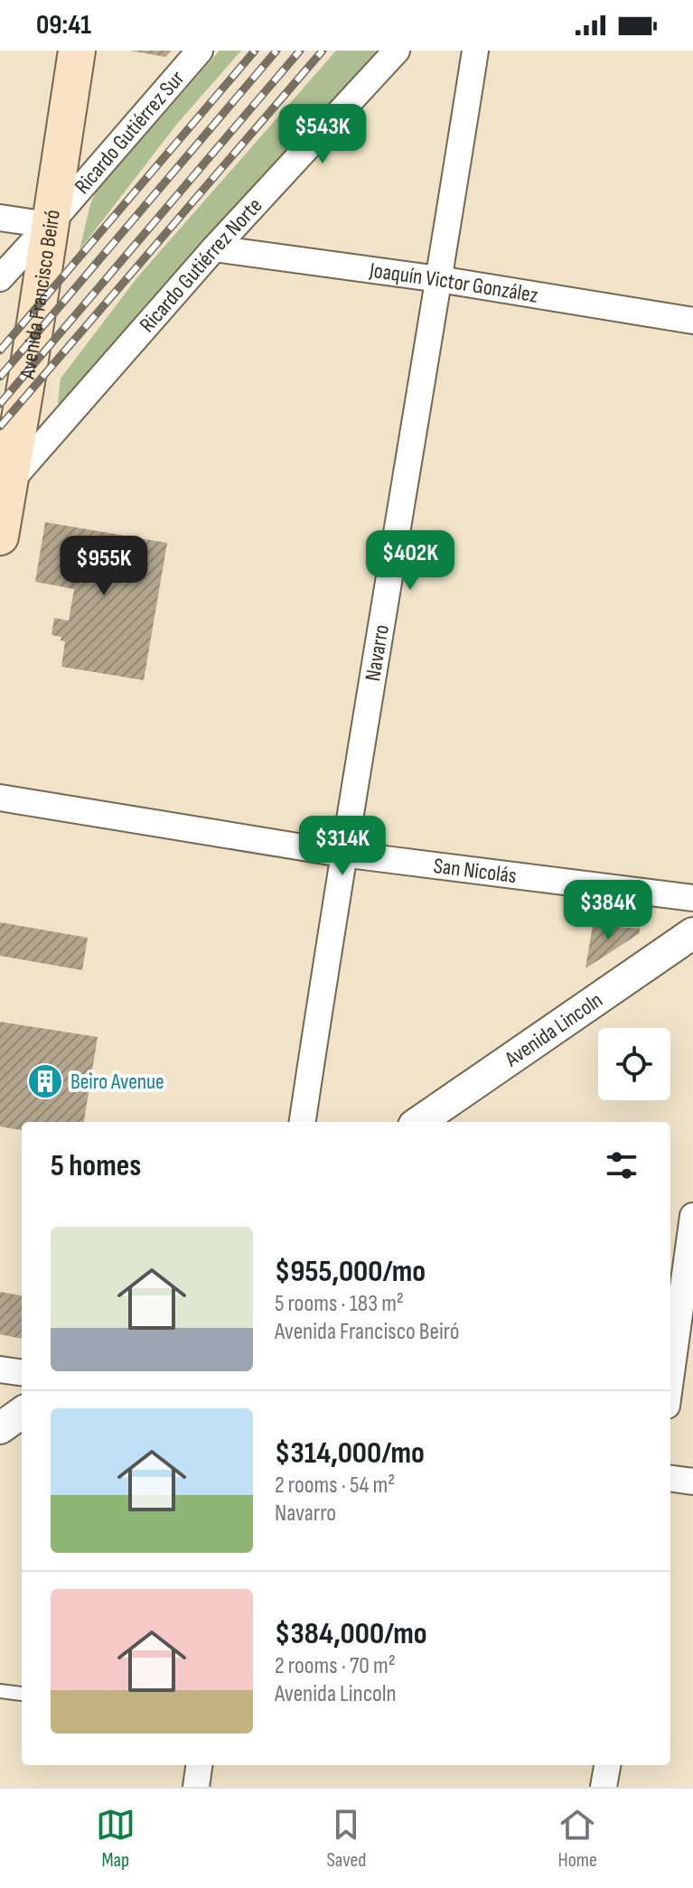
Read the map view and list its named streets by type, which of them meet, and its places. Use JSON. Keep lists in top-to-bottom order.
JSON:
{
  "streets": {
    "main road": ["Avenida Francisco Beiró"],
    "street": [
      "Ricardo Gutiérrez Sur",
      "Ricardo Gutiérrez Norte",
      "Joaquín Victor González",
      "Navarro",
      "San Nicolás",
      "Avenida Lincoln"
    ]
  },
  "crossings": [
    ["Ricardo Gutiérrez Sur", "Avenida Francisco Beiró"],
    ["Ricardo Gutiérrez Norte", "Joaquín Victor González"],
    ["Ricardo Gutiérrez Norte", "Avenida Francisco Beiró"],
    ["Joaquín Victor González", "Navarro"],
    ["Navarro", "San Nicolás"]
  ],
  "places": {
    "building": ["Beiro Avenue"]
  },
  "page": {
    "status": "09:41",
    "price": [
      "$543K",
      "$402K",
      "$955K",
      "$314K",
      "$384K"
    ],
    "heading": "5 homes",
    "list": [
      {
        "name": "$955,000/mo",
        "note": "5 rooms · 183 m² · Avenida Francisco Beiró"
      },
      {
        "name": "$314,000/mo",
        "note": "2 rooms · 54 m² · Navarro"
      },
      {
        "name": "$384,000/mo",
        "note": "2 rooms · 70 m² · Avenida Lincoln"
      }
    ],
    "tabs": ["Map", "Saved", "Home"]
  }
}
